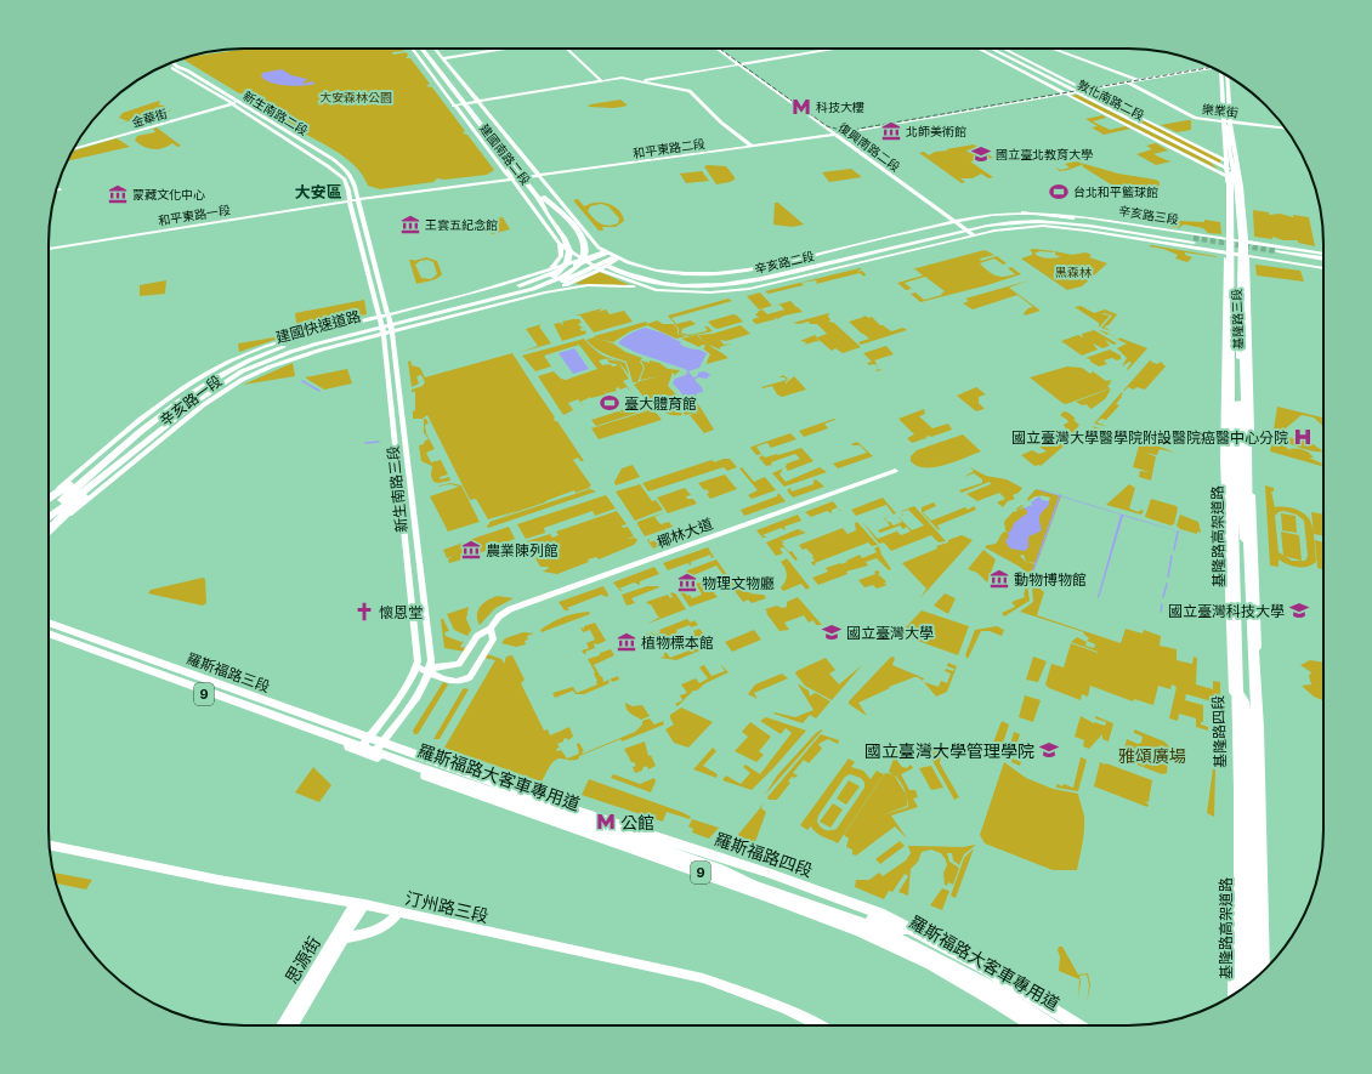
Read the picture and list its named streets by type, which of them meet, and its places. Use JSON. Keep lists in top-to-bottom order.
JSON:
{
  "streets": {
    "highway": ["建國快速道路", "基隆路高架道路"],
    "main road": [
      "敦化南路二段",
      "樂業街",
      "新生南路二段",
      "金華街",
      "復興南路二段",
      "和平東路二段",
      "建國南路二段",
      "和平東路一段",
      "辛亥路三段",
      "辛亥路二段",
      "基隆路三段",
      "辛亥路一段",
      "新生南路三段",
      "椰林大道",
      "羅斯福路三段",
      "9",
      "基隆路四段",
      "羅斯福路大客車專用道",
      "羅斯福路四段",
      "汀州路三段",
      "思源街"
    ]
  },
  "crossings": [
    ["敦化南路二段", "和平東路二段"],
    ["敦化南路二段", "基隆路三段"],
    ["敦化南路二段", "基隆路高架道路"],
    ["樂業街", "基隆路三段"],
    ["樂業街", "基隆路高架道路"],
    ["新生南路二段", "金華街"],
    ["新生南路二段", "和平東路二段"],
    ["新生南路二段", "和平東路一段"],
    ["新生南路二段", "新生南路三段"],
    ["復興南路二段", "和平東路二段"],
    ["復興南路二段", "辛亥路三段"],
    ["復興南路二段", "辛亥路二段"],
    ["和平東路二段", "建國南路二段"],
    ["和平東路二段", "和平東路一段"],
    ["和平東路二段", "新生南路三段"],
    ["建國南路二段", "辛亥路二段"],
    ["建國南路二段", "建國快速道路"],
    ["和平東路一段", "新生南路三段"],
    ["辛亥路三段", "辛亥路二段"],
    ["辛亥路三段", "基隆路三段"],
    ["辛亥路二段", "建國快速道路"],
    ["辛亥路二段", "辛亥路一段"],
    ["辛亥路二段", "新生南路三段"],
    ["基隆路三段", "基隆路高架道路"],
    ["基隆路三段", "基隆路四段"],
    ["辛亥路一段", "新生南路三段"],
    ["新生南路三段", "椰林大道"],
    ["新生南路三段", "羅斯福路三段"],
    ["新生南路三段", "9"],
    ["新生南路三段", "羅斯福路大客車專用道"],
    ["羅斯福路三段", "9"],
    ["羅斯福路三段", "羅斯福路大客車專用道"],
    ["羅斯福路三段", "羅斯福路四段"],
    ["9", "羅斯福路大客車專用道"],
    ["羅斯福路大客車專用道", "羅斯福路四段"],
    ["汀州路三段", "思源街"]
  ],
  "districts": ["大安區"],
  "parks": ["大安森林公園", "黑森林", "雅頌廣場"],
  "places": {
    "metro station": ["科技大樓", "公館"],
    "museum": [
      "北師美術館",
      "蒙藏文化中心",
      "王雲五紀念館",
      "農業陳列館",
      "動物博物館",
      "物理文物廳",
      "植物標本館"
    ],
    "school or university": [
      "國立臺北教育大學",
      "國立臺灣科技大學",
      "國立臺灣大學",
      "國立臺灣大學管理學院"
    ],
    "sports": ["台北和平籃球館", "臺大體育館"],
    "hospital": ["國立臺灣大學醫學院附設醫院癌醫中心分院"],
    "church": ["懷恩堂"]
  }
}
